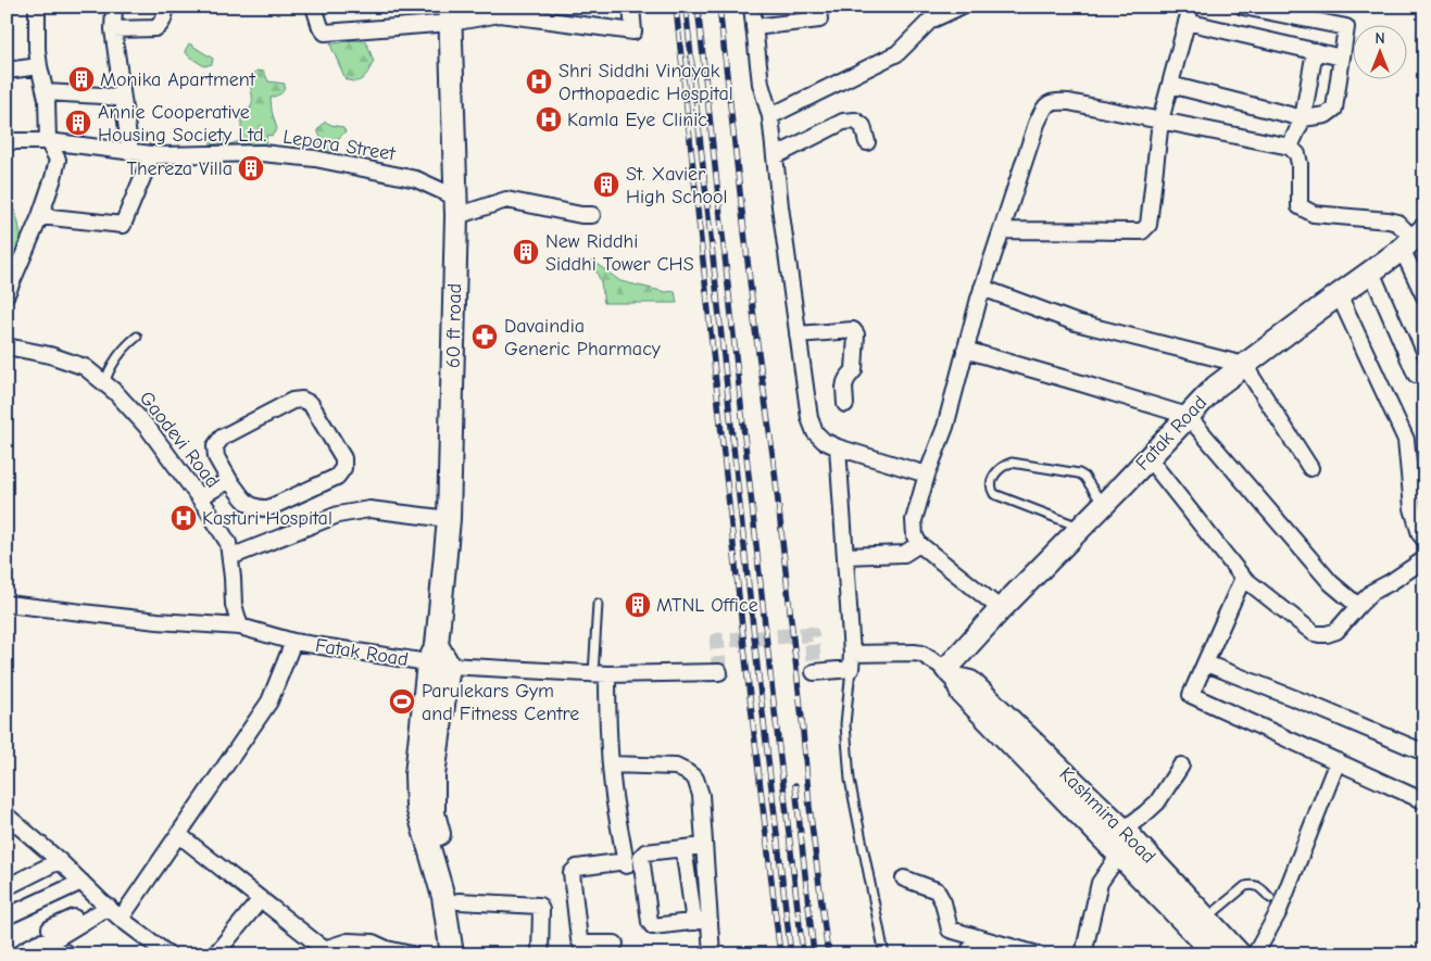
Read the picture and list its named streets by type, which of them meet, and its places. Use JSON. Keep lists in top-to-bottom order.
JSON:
{
  "streets": {
    "main road": ["60 ft road", "Fatak Road", "Kashmira Road"],
    "street": ["Lepora Street", "Gaodevi Road"]
  },
  "crossings": [
    ["Lepora Street", "60 ft road"],
    ["60 ft road", "Fatak Road"],
    ["Fatak Road", "Gaodevi Road"],
    ["Fatak Road", "Kashmira Road"]
  ],
  "places": {
    "building": [
      "Monika Apartment",
      "Annie Cooperative Housing Society Ltd.",
      "Thereza Villa",
      "St. Xavier High School",
      "New Riddhi Siddhi Tower CHS",
      "MTNL Office"
    ],
    "hospital": ["Shri Siddhi Vinayak Orthopaedic Hospital", "Kamla Eye Clinic", "Kasturi Hospital"],
    "pharmacy": ["Davaindia Generic Pharmacy"],
    "sports": ["Parulekars Gym and Fitness Centre"]
  },
  "north": "top"
}
